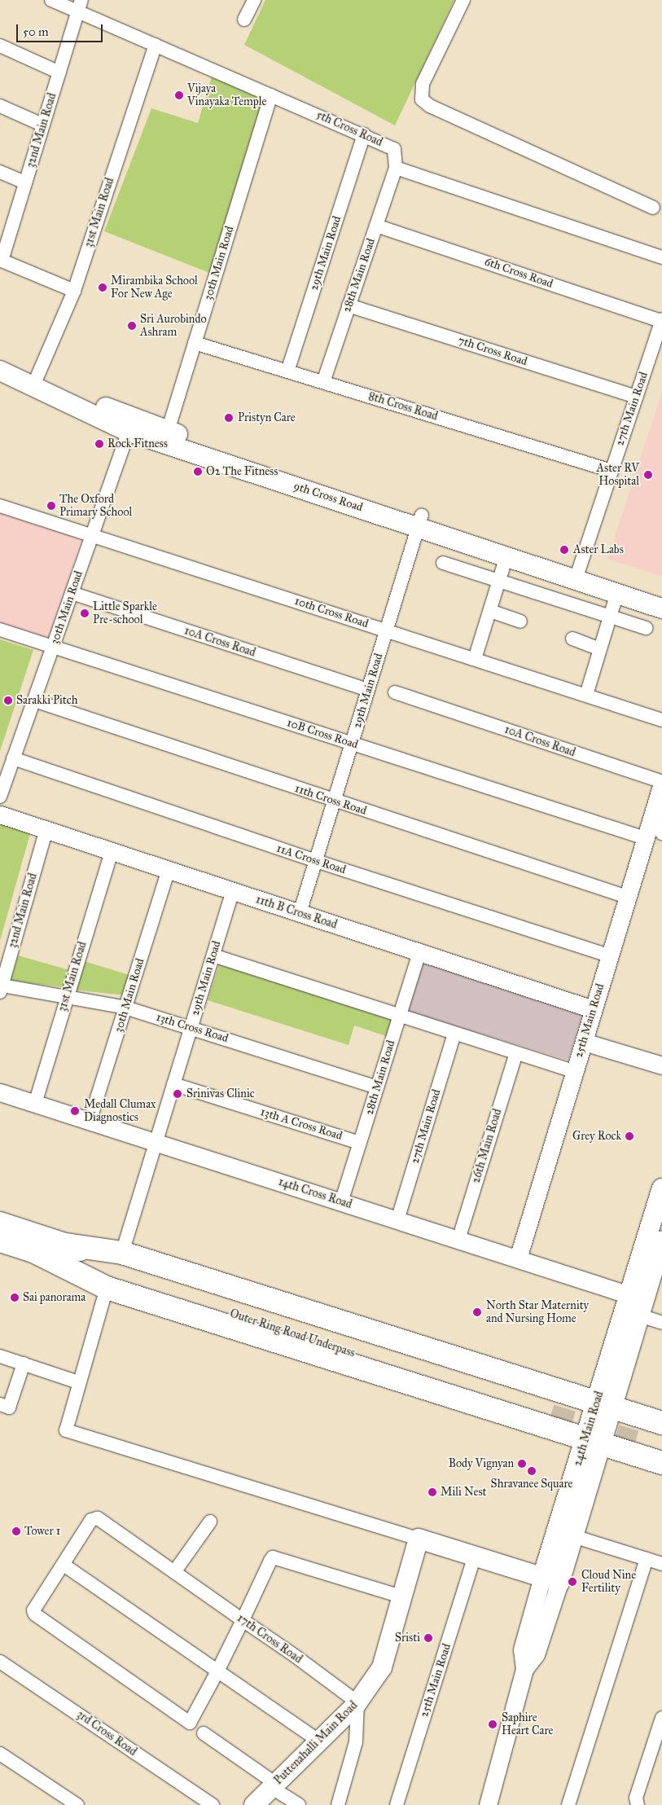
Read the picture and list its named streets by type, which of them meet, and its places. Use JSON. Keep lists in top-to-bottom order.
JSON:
{
  "streets": {
    "highway": ["Outer Ring Road Underpass"],
    "main road": ["9th Cross Road", "24th Main Road", "Puttenahalli Main Road"],
    "street": [
      "5th Cross Road",
      "32nd Main Road",
      "31st Main Road",
      "29th Main Road",
      "30th Main Road",
      "6th Cross Road",
      "28th Main Road",
      "7th Cross Road",
      "8th Cross Road",
      "27th Main Road",
      "10th Cross Road",
      "10A Cross Road",
      "10B Cross Road",
      "11th Cross Road",
      "11A Cross Road",
      "11th B Cross Road",
      "25th Main Road",
      "13th Cross Road",
      "13th A Cross Road",
      "26th Main Road",
      "14th Cross Road",
      "17th Cross Road",
      "3rd Cross Road"
    ]
  },
  "crossings": [
    ["5th Cross Road", "32nd Main Road"],
    ["5th Cross Road", "31st Main Road"],
    ["5th Cross Road", "29th Main Road"],
    ["5th Cross Road", "30th Main Road"],
    ["5th Cross Road", "28th Main Road"],
    ["32nd Main Road", "11th B Cross Road"],
    ["32nd Main Road", "13th Cross Road"],
    ["31st Main Road", "9th Cross Road"],
    ["31st Main Road", "11th B Cross Road"],
    ["31st Main Road", "13th Cross Road"],
    ["31st Main Road", "14th Cross Road"],
    ["29th Main Road", "8th Cross Road"],
    ["29th Main Road", "9th Cross Road"],
    ["29th Main Road", "10th Cross Road"],
    ["29th Main Road", "10A Cross Road"],
    ["29th Main Road", "10B Cross Road"],
    ["29th Main Road", "11th Cross Road"],
    ["29th Main Road", "11A Cross Road"],
    ["29th Main Road", "11th B Cross Road"],
    ["29th Main Road", "13th Cross Road"],
    ["29th Main Road", "13th A Cross Road"],
    ["29th Main Road", "14th Cross Road"],
    ["30th Main Road", "8th Cross Road"],
    ["30th Main Road", "9th Cross Road"],
    ["30th Main Road", "10th Cross Road"],
    ["30th Main Road", "10A Cross Road"],
    ["30th Main Road", "10B Cross Road"],
    ["30th Main Road", "11th Cross Road"],
    ["30th Main Road", "11A Cross Road"],
    ["30th Main Road", "11th B Cross Road"],
    ["30th Main Road", "13th Cross Road"],
    ["30th Main Road", "14th Cross Road"],
    ["6th Cross Road", "28th Main Road"],
    ["6th Cross Road", "27th Main Road"],
    ["28th Main Road", "7th Cross Road"],
    ["28th Main Road", "8th Cross Road"],
    ["28th Main Road", "11th B Cross Road"],
    ["28th Main Road", "13th Cross Road"],
    ["28th Main Road", "13th A Cross Road"],
    ["28th Main Road", "14th Cross Road"],
    ["7th Cross Road", "27th Main Road"],
    ["8th Cross Road", "27th Main Road"],
    ["27th Main Road", "9th Cross Road"],
    ["27th Main Road", "14th Cross Road"],
    ["10A Cross Road", "25th Main Road"],
    ["10B Cross Road", "25th Main Road"],
    ["11th Cross Road", "25th Main Road"],
    ["11A Cross Road", "25th Main Road"],
    ["11th B Cross Road", "25th Main Road"],
    ["25th Main Road", "14th Cross Road"],
    ["26th Main Road", "14th Cross Road"],
    ["14th Cross Road", "24th Main Road"],
    ["17th Cross Road", "Puttenahalli Main Road"]
  ],
  "places": [
    "Vijaya Vinayaka Temple",
    "Mirambika School For New Age",
    "Sri Aurobindo Ashram",
    "Pristyn Care",
    "Rock Fitness",
    "O2 The Fitness",
    "Aster RV Hospital",
    "The Oxford Primary School",
    "Aster Labs",
    "Little Sparkle Pre-school",
    "Sarakki Pitch",
    "Srinivas Clinic",
    "Medall Clumax Diagnostics",
    "Grey Rock",
    "Sai panorama",
    "North Star Maternity and Nursing Home",
    "Body Vignyan",
    "Shravanee Square",
    "Mili Nest",
    "Tower 1",
    "Cloud Nine Fertility",
    "Sristi",
    "Saphire Heart Care"
  ],
  "scale_bar": "50 m"
}
